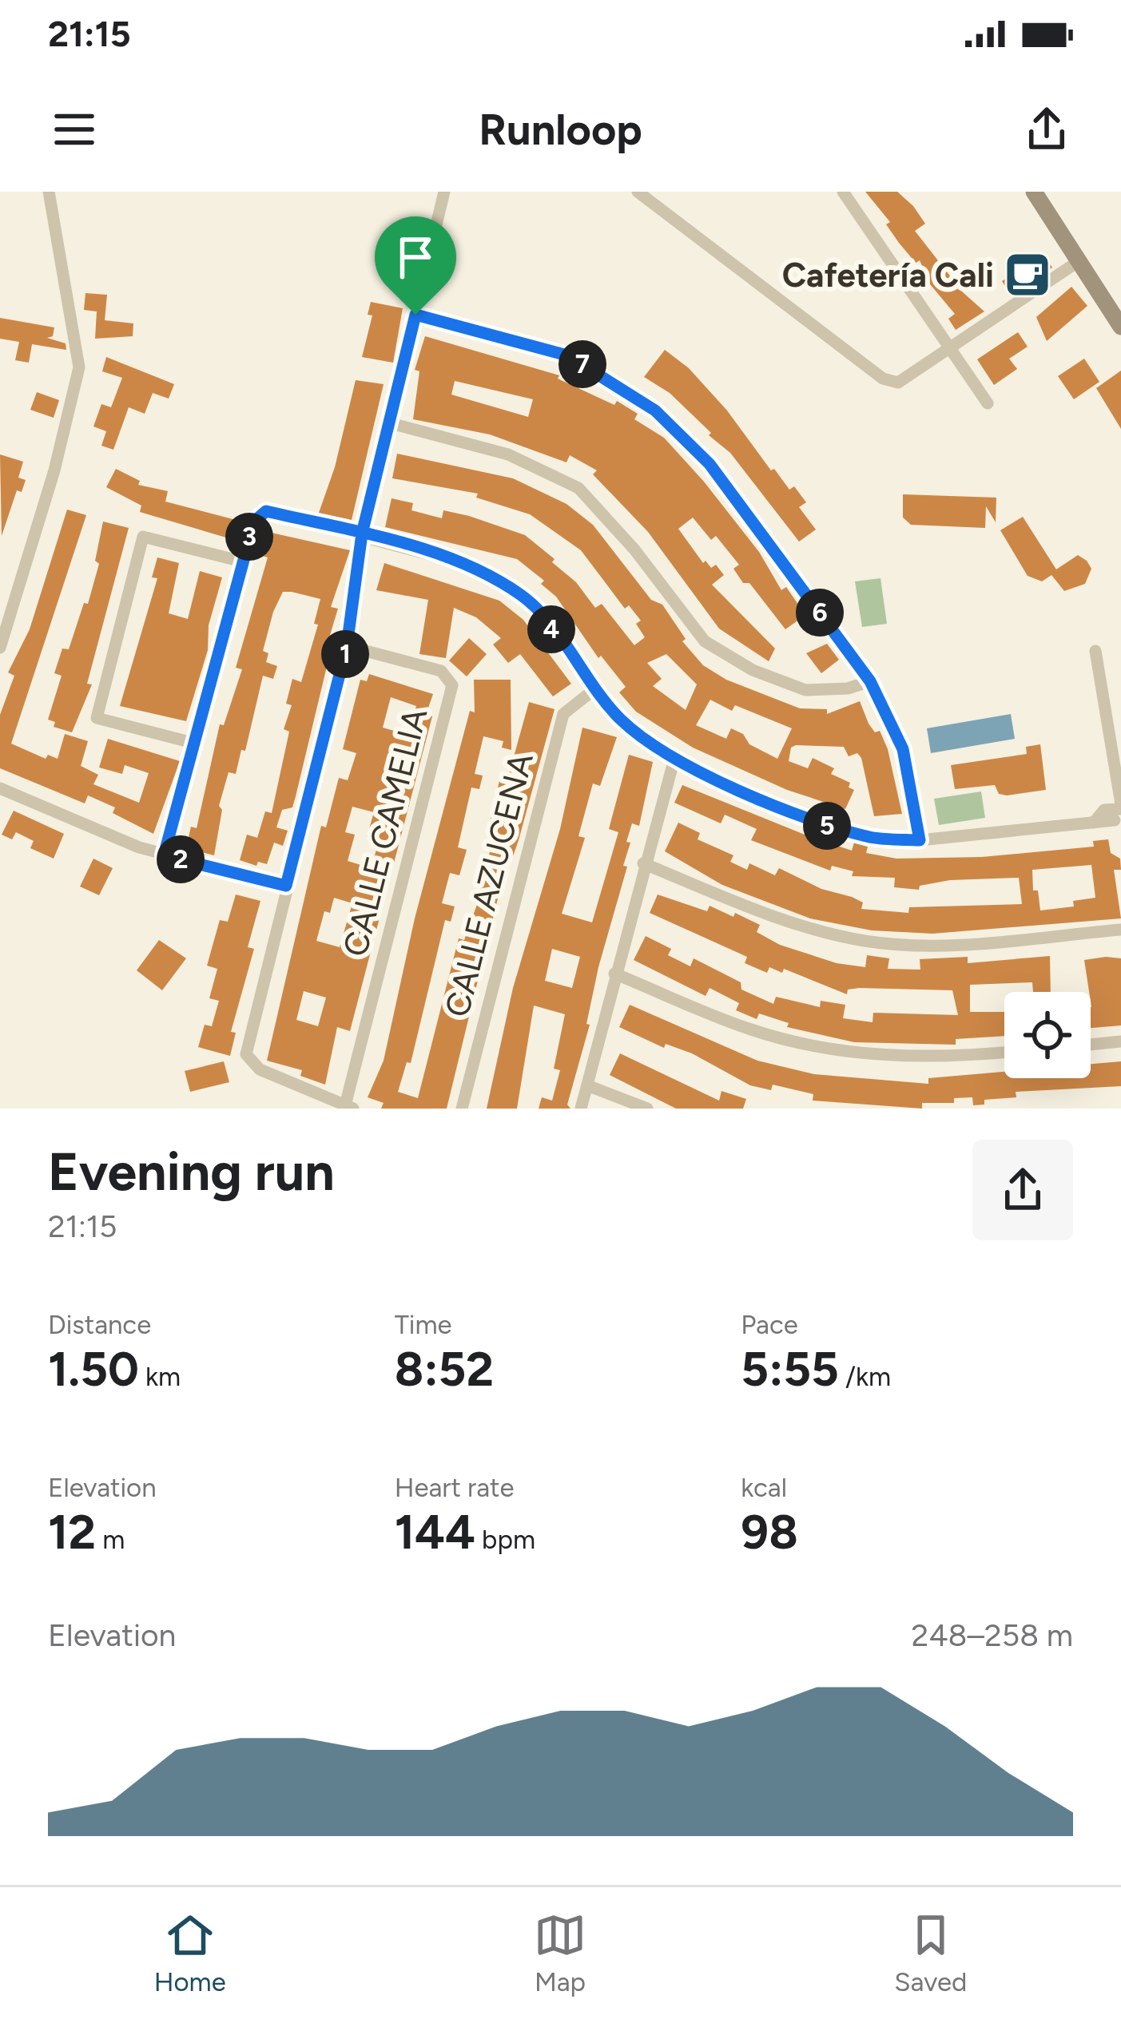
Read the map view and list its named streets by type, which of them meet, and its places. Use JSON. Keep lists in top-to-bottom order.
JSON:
{
  "streets": {
    "street": ["CALLE CAMELIA", "CALLE AZUCENA"]
  },
  "places": {
    "cafe": ["Cafetería Cali"]
  },
  "page": {
    "status": "21:15",
    "header": "Runloop",
    "pins": [
      "7",
      "3",
      "6",
      "4",
      "1",
      "5",
      "2"
    ],
    "heading": ["Evening run", "21:15"],
    "stats": [
      ["Distance", "1.50 km"],
      ["Time", "8:52"],
      ["Pace", "5:55 /km"],
      ["Elevation", "12 m"],
      ["Heart rate", "144 bpm"],
      ["kcal", "98"]
    ],
    "chart": ["Elevation", "248–258 m"],
    "tabs": ["Home", "Map", "Saved"]
  }
}
